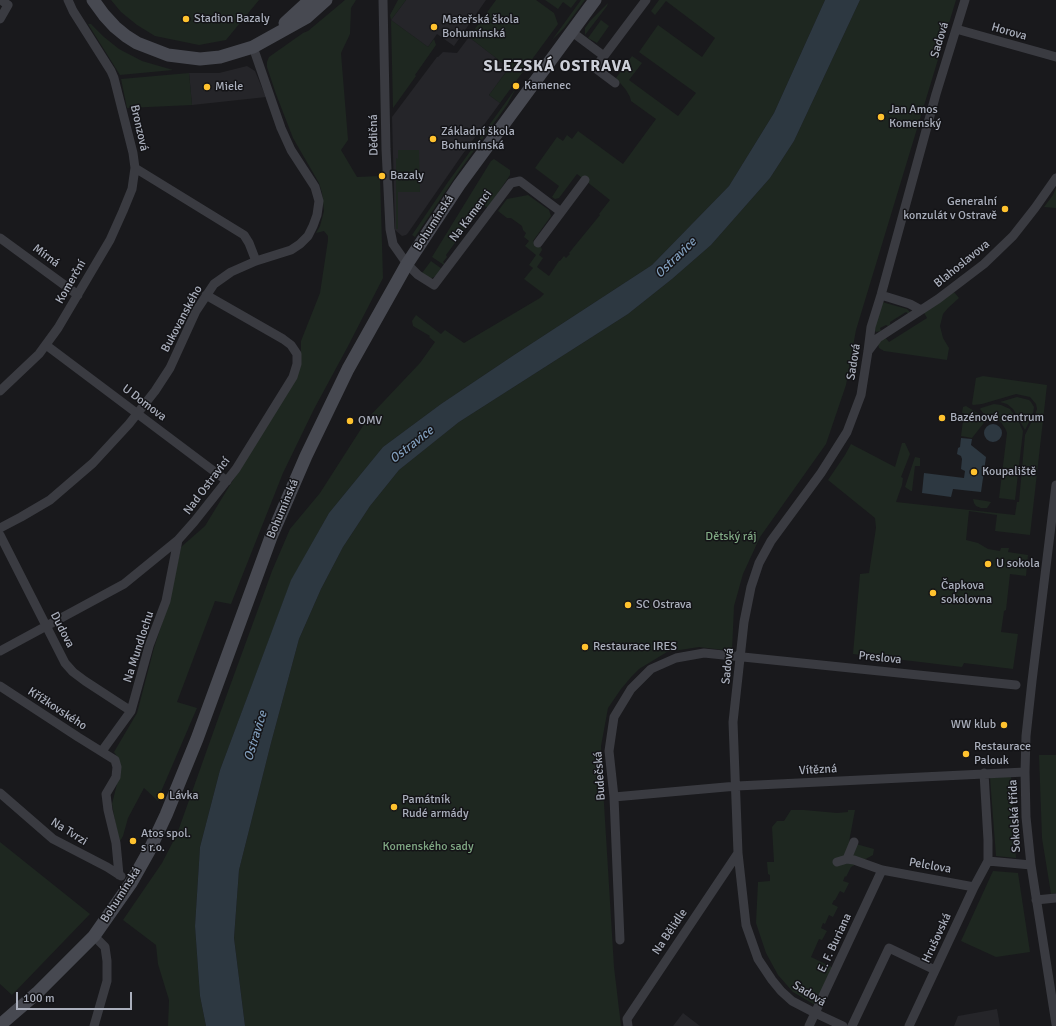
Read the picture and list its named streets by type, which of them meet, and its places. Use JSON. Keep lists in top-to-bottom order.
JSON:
{
  "streets": {
    "main road": ["Bohumínská"],
    "street": [
      "Horova",
      "Sadová",
      "Bronzová",
      "Dědičná",
      "Na Kamenci",
      "Mírná",
      "Blahoslavova",
      "Komerční",
      "Bukovanského",
      "U Domova",
      "Nad Ostravicí",
      "Dudova",
      "Na Mundlochu",
      "Preslova",
      "Křížkovského",
      "Vítězná",
      "Budečská",
      "Sokolská třída",
      "Na Tvrzi",
      "Pelclova",
      "Na Bělidle",
      "Hrušovská",
      "E. F. Buriana"
    ]
  },
  "crossings": [
    ["Horova", "Sadová"],
    ["Sadová", "Blahoslavova"],
    ["Sadová", "Preslova"],
    ["Sadová", "Vítězná"],
    ["Sadová", "Budečská"],
    ["Sadová", "Na Bělidle"],
    ["Sadová", "E. F. Buriana"],
    ["Bronzová", "Komerční"],
    ["Bronzová", "Bukovanského"],
    ["Dědičná", "Na Kamenci"],
    ["Dědičná", "Bohumínská"],
    ["Na Kamenci", "Bohumínská"],
    ["Bohumínská", "Na Tvrzi"],
    ["Mírná", "Komerční"],
    ["Komerční", "U Domova"],
    ["Bukovanského", "U Domova"],
    ["Bukovanského", "Nad Ostravicí"],
    ["U Domova", "Nad Ostravicí"],
    ["Nad Ostravicí", "Dudova"],
    ["Nad Ostravicí", "Na Mundlochu"],
    ["Dudova", "Na Mundlochu"],
    ["Na Mundlochu", "Křížkovského"],
    ["Preslova", "Budečská"],
    ["Křížkovského", "Na Tvrzi"],
    ["Vítězná", "Budečská"],
    ["Vítězná", "Sokolská třída"],
    ["Pelclova", "Hrušovská"],
    ["Pelclova", "E. F. Buriana"]
  ],
  "districts": ["SLEZSKÁ OSTRAVA"],
  "water": ["Ostravice"],
  "parks": ["Dětský ráj", "Komenského sady"],
  "places": [
    "Stadion Bazaly",
    "Mateřská škola Bohumínská",
    "Kamenec",
    "Miele",
    "Jan Amos Komenský",
    "Základní škola Bohumínská",
    "Bazaly",
    "Generalní konzulát v Ostravě",
    "Bazénové centrum",
    "OMV",
    "Koupaliště",
    "U sokola",
    "Čapkova sokolovna",
    "SC Ostrava",
    "Restaurace IRES",
    "WW klub",
    "Restaurace Palouk",
    "Lávka",
    "Památník Rudé armády",
    "Atos spol. s r.o."
  ],
  "scale_bar": "100 m"
}
